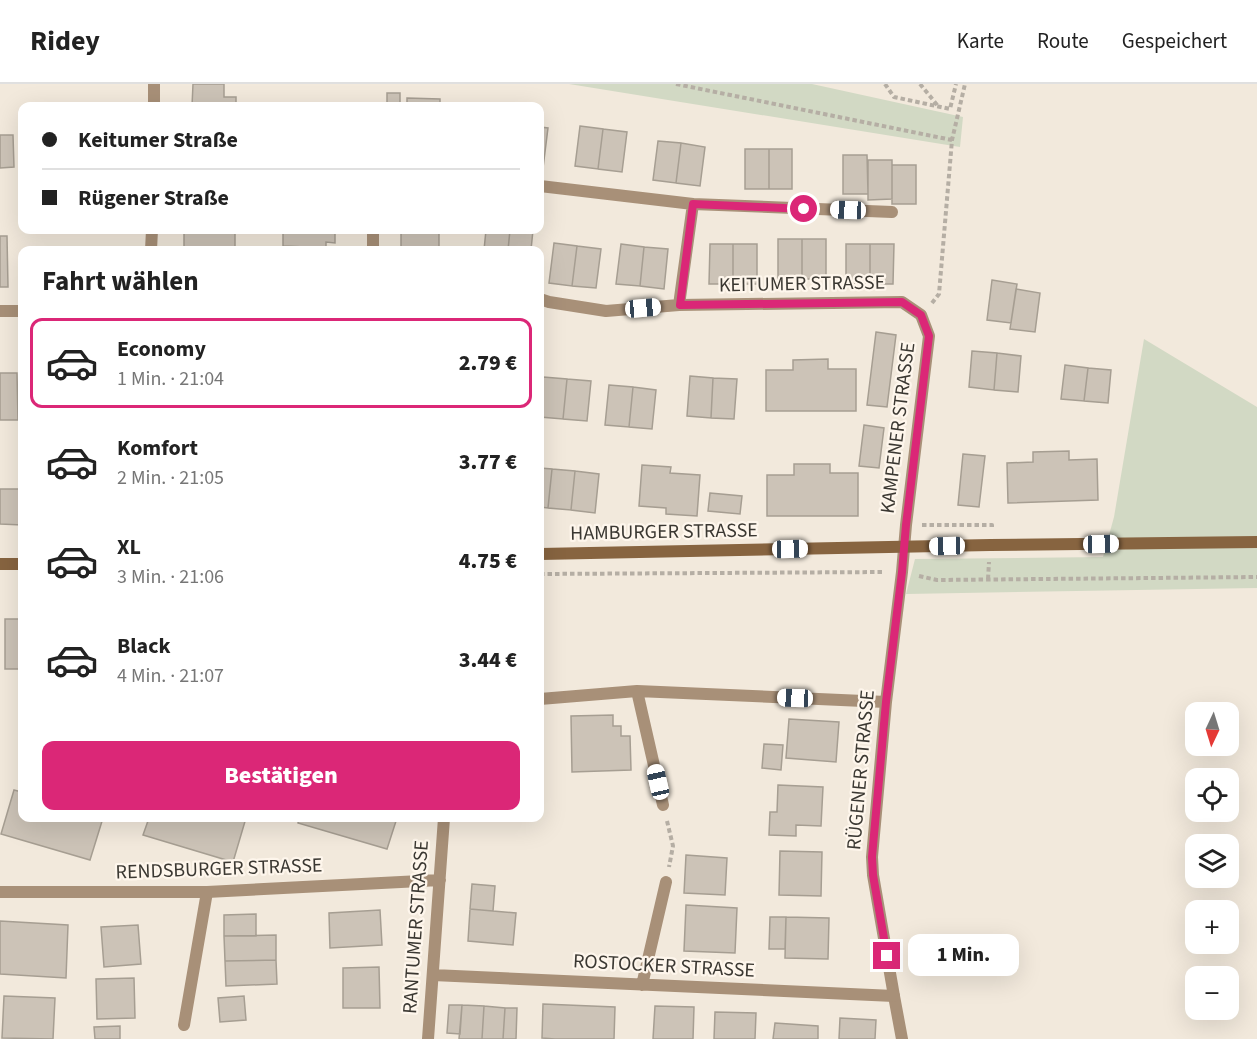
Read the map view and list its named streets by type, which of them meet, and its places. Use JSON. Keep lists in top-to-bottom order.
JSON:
{
  "streets": {
    "street": [
      "KEITUMER STRASSE",
      "KAMPENER STRASSE",
      "HAMBURGER STRASSE",
      "RÜGENER STRASSE",
      "RENDSBURGER STRASSE",
      "RANTUMER STRASSE",
      "ROSTOCKER STRASSE"
    ]
  },
  "crossings": [
    ["KEITUMER STRASSE", "KAMPENER STRASSE"],
    ["KAMPENER STRASSE", "HAMBURGER STRASSE"],
    ["KAMPENER STRASSE", "RÜGENER STRASSE"],
    ["HAMBURGER STRASSE", "RÜGENER STRASSE"],
    ["RÜGENER STRASSE", "ROSTOCKER STRASSE"],
    ["RENDSBURGER STRASSE", "RANTUMER STRASSE"],
    ["RANTUMER STRASSE", "ROSTOCKER STRASSE"]
  ],
  "north": "bottom",
  "page": {
    "header": "Ridey",
    "nav": ["Karte", "Route", "Gespeichert"],
    "banner": ["Keitumer Straße", "Rügener Straße"],
    "heading": "Fahrt wählen",
    "list": [
      {
        "name": "Economy",
        "note": "1 Min. · 21:04",
        "value": "2.79 €"
      },
      {
        "name": "Komfort",
        "note": "2 Min. · 21:05",
        "value": "3.77 €"
      },
      {
        "name": "XL",
        "note": "3 Min. · 21:06",
        "value": "4.75 €"
      },
      {
        "name": "Black",
        "note": "4 Min. · 21:07",
        "value": "3.44 €"
      }
    ],
    "map_buttons": ["+", "−"],
    "buttons": "Bestätigen",
    "bubble": "1 Min."
  }
}
